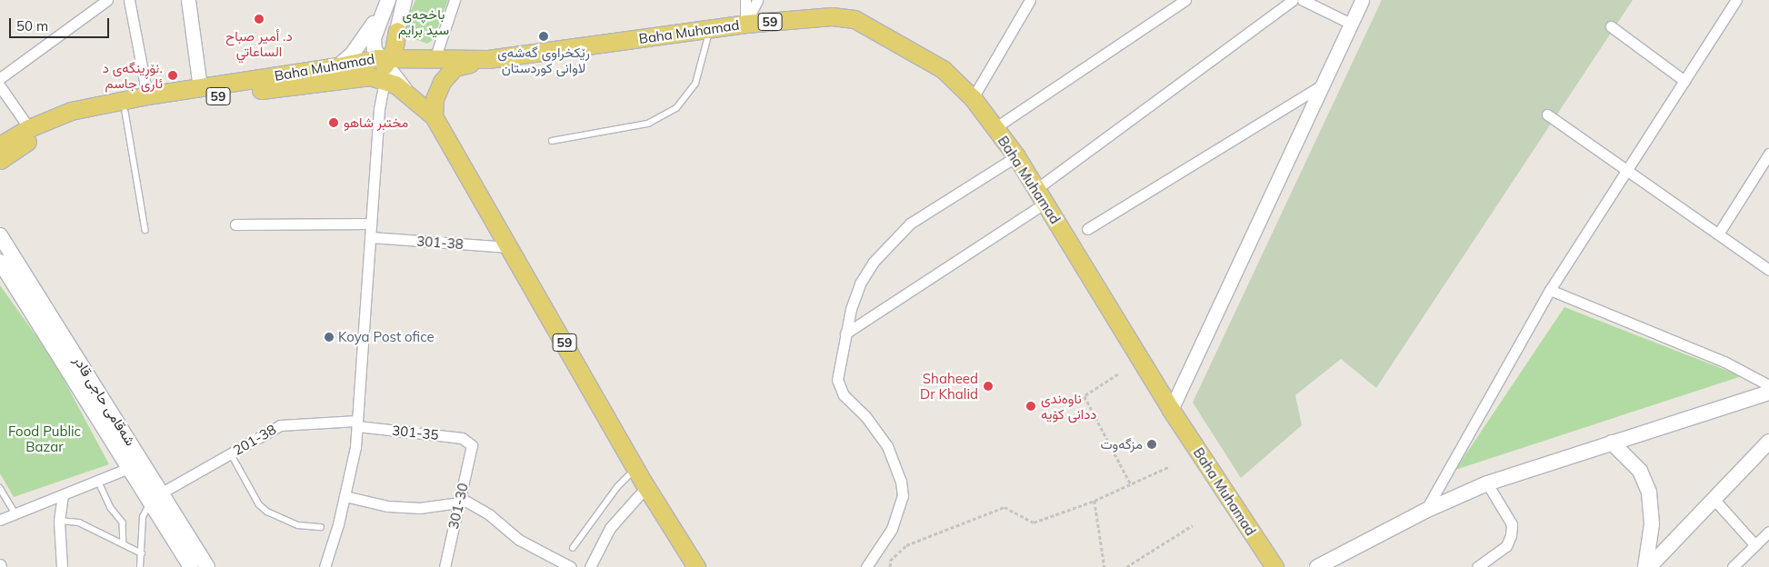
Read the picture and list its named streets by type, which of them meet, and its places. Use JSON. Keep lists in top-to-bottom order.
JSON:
{
  "streets": {
    "main road": ["59", "Baha Muhamad", "شەقامی حاجی قادر"],
    "street": [
      "301-38",
      "301-35",
      "201-38",
      "301-30"
    ]
  },
  "crossings": [
    ["59", "Baha Muhamad"],
    ["59", "301-38"],
    ["شەقامی حاجی قادر", "201-38"],
    ["301-35", "201-38"],
    ["301-35", "301-30"]
  ],
  "parks": ["باخچه‌ی سید برایم", "Food Public Bazar"],
  "places": [
    "د. أمير صباح الساعاتي",
    "رێكخراوی گه‌شه‌ی لاوانی كوردستان",
    "نۆڕینگەی د. ئاری جاسم",
    "مختبر شاهو",
    "Koya Post ofice",
    "Shaheed Dr Khalid",
    "ناوەندی ددانی کۆیە",
    "مزگه‌وت"
  ],
  "scale_bar": "50 m"
}
